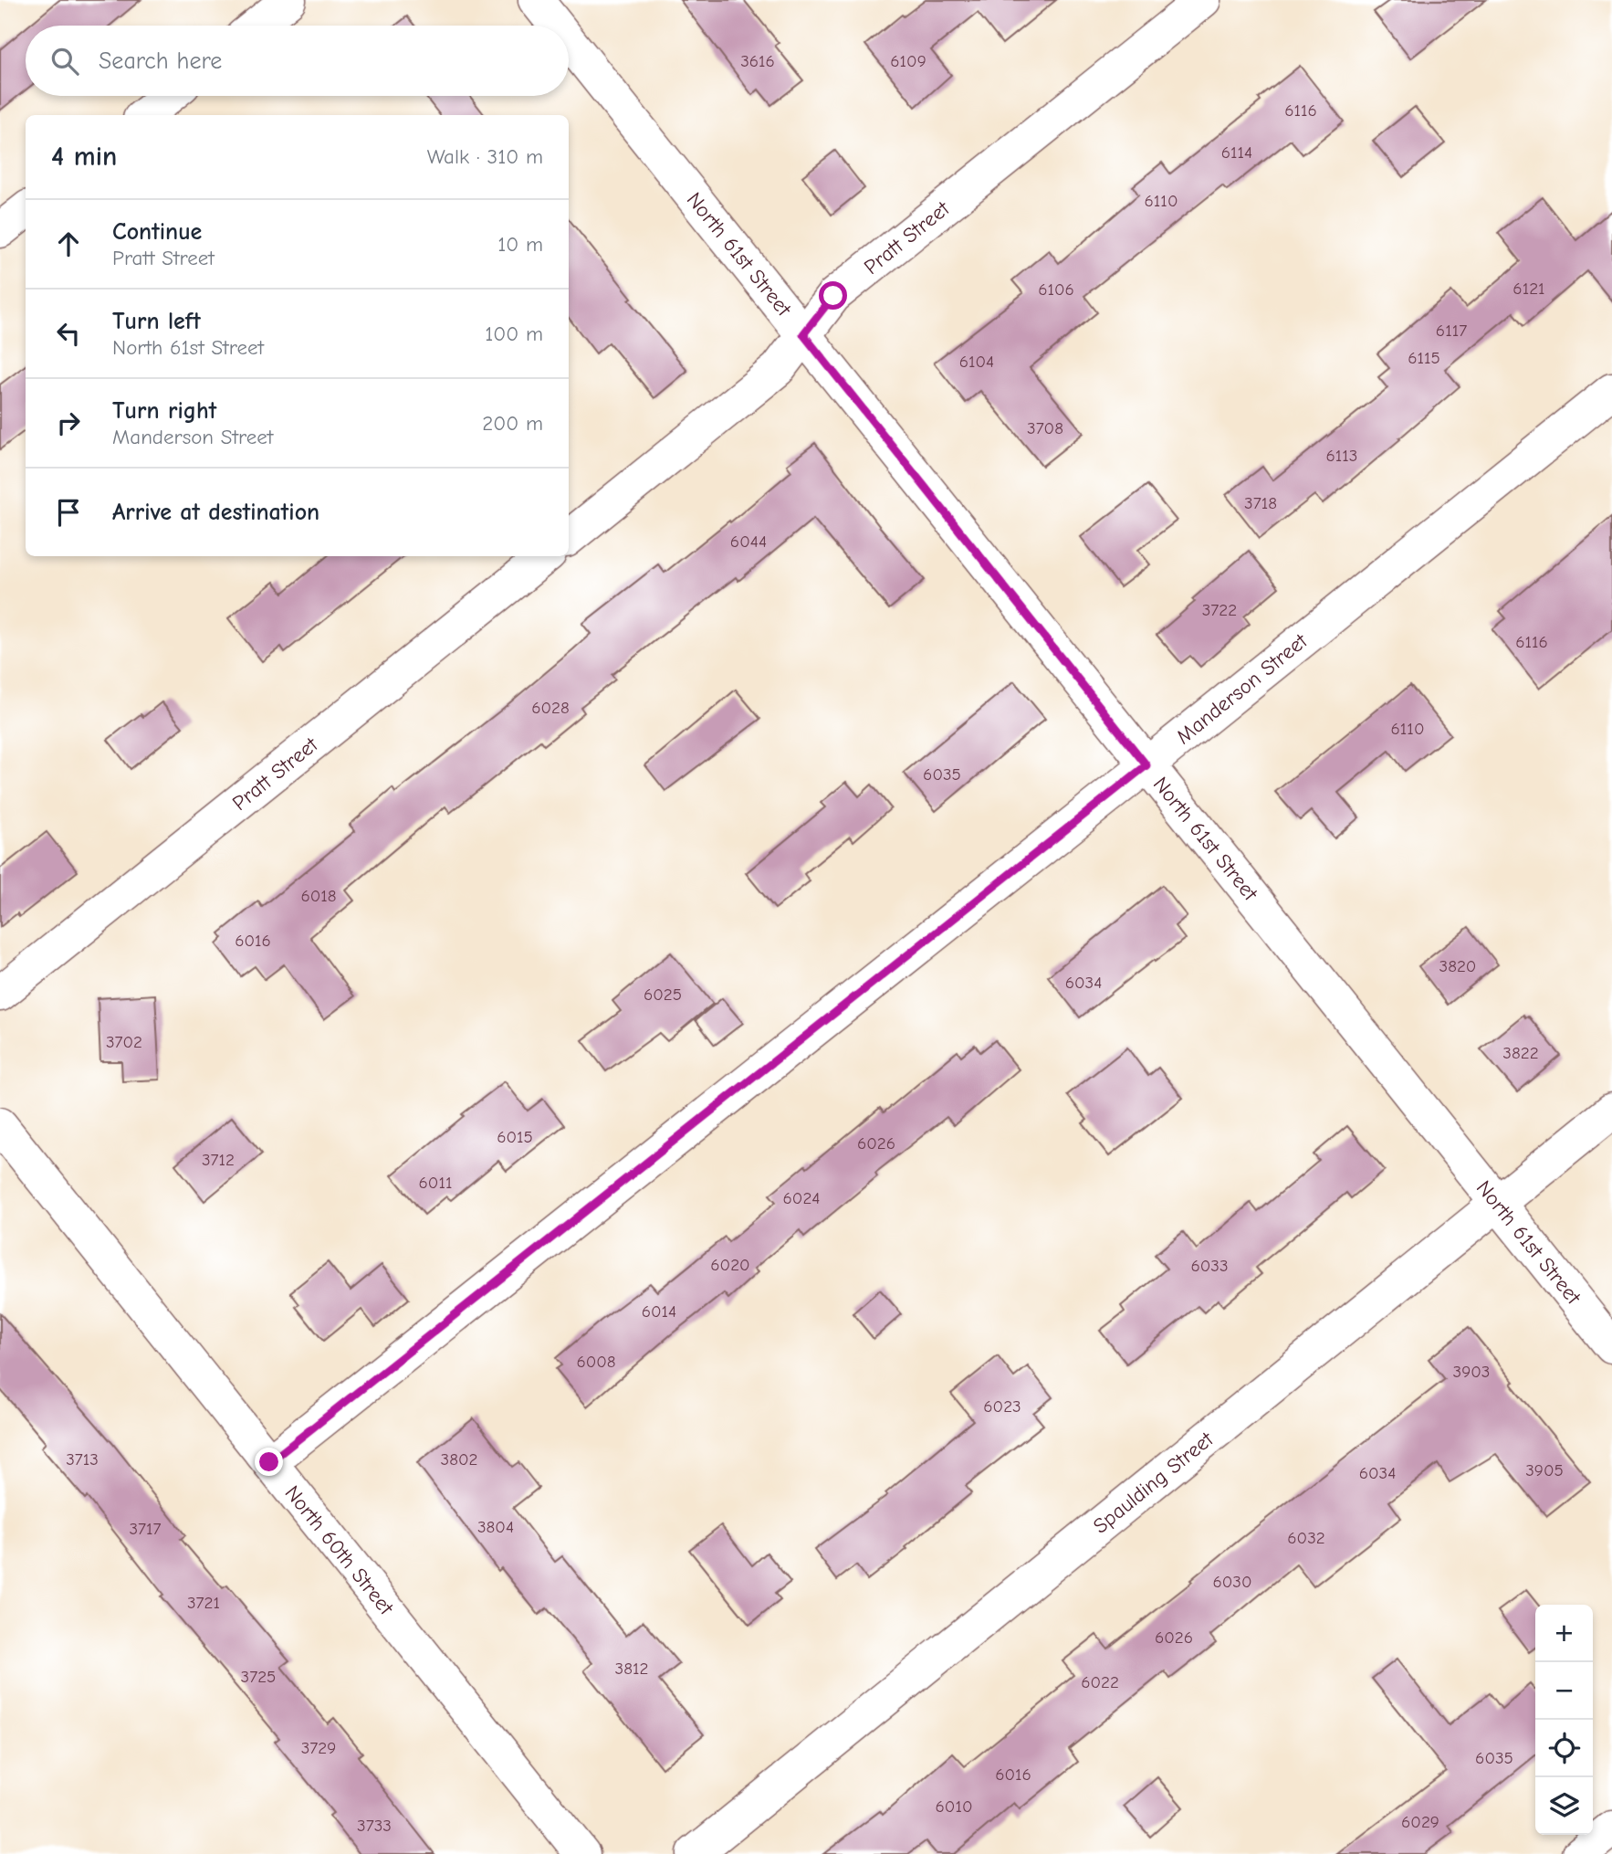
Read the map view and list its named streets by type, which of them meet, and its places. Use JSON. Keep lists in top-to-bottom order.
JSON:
{
  "streets": {
    "street": [
      "Pratt Street",
      "North 61st Street",
      "Manderson Street",
      "Spaulding Street",
      "North 60th Street"
    ]
  },
  "crossings": [
    ["Pratt Street", "North 61st Street"],
    ["North 61st Street", "Manderson Street"],
    ["North 61st Street", "Spaulding Street"],
    ["Manderson Street", "North 60th Street"]
  ],
  "house_numbers": [
    "3616",
    "6109",
    "6116",
    "6114",
    "6110",
    "6121",
    "6106",
    "6117",
    "6115",
    "6104",
    "3708",
    "6113",
    "3718",
    "6044",
    "3722",
    "6116",
    "6028",
    "6110",
    "6035",
    "6018",
    "6016",
    "3820",
    "6034",
    "6025",
    "3702",
    "3822",
    "6015",
    "6026",
    "3712",
    "6011",
    "6024",
    "6020",
    "6033",
    "6014",
    "6008",
    "3903",
    "6023",
    "3713",
    "3802",
    "3905",
    "6034",
    "3804",
    "3717",
    "6032",
    "6030",
    "3721",
    "6026",
    "3812",
    "3725",
    "6022",
    "3729",
    "6035",
    "6016",
    "6010",
    "6029",
    "3733"
  ],
  "page": {
    "search": "Search here",
    "heading": ["4 min", "Walk · 310 m"],
    "list": [
      ["Continue", "Pratt Street", "10 m"],
      ["Turn left", "North 61st Street", "100 m"],
      ["Turn right", "Manderson Street", "200 m"],
      "Arrive at destination"
    ],
    "map_buttons": ["+", "−"]
  }
}
